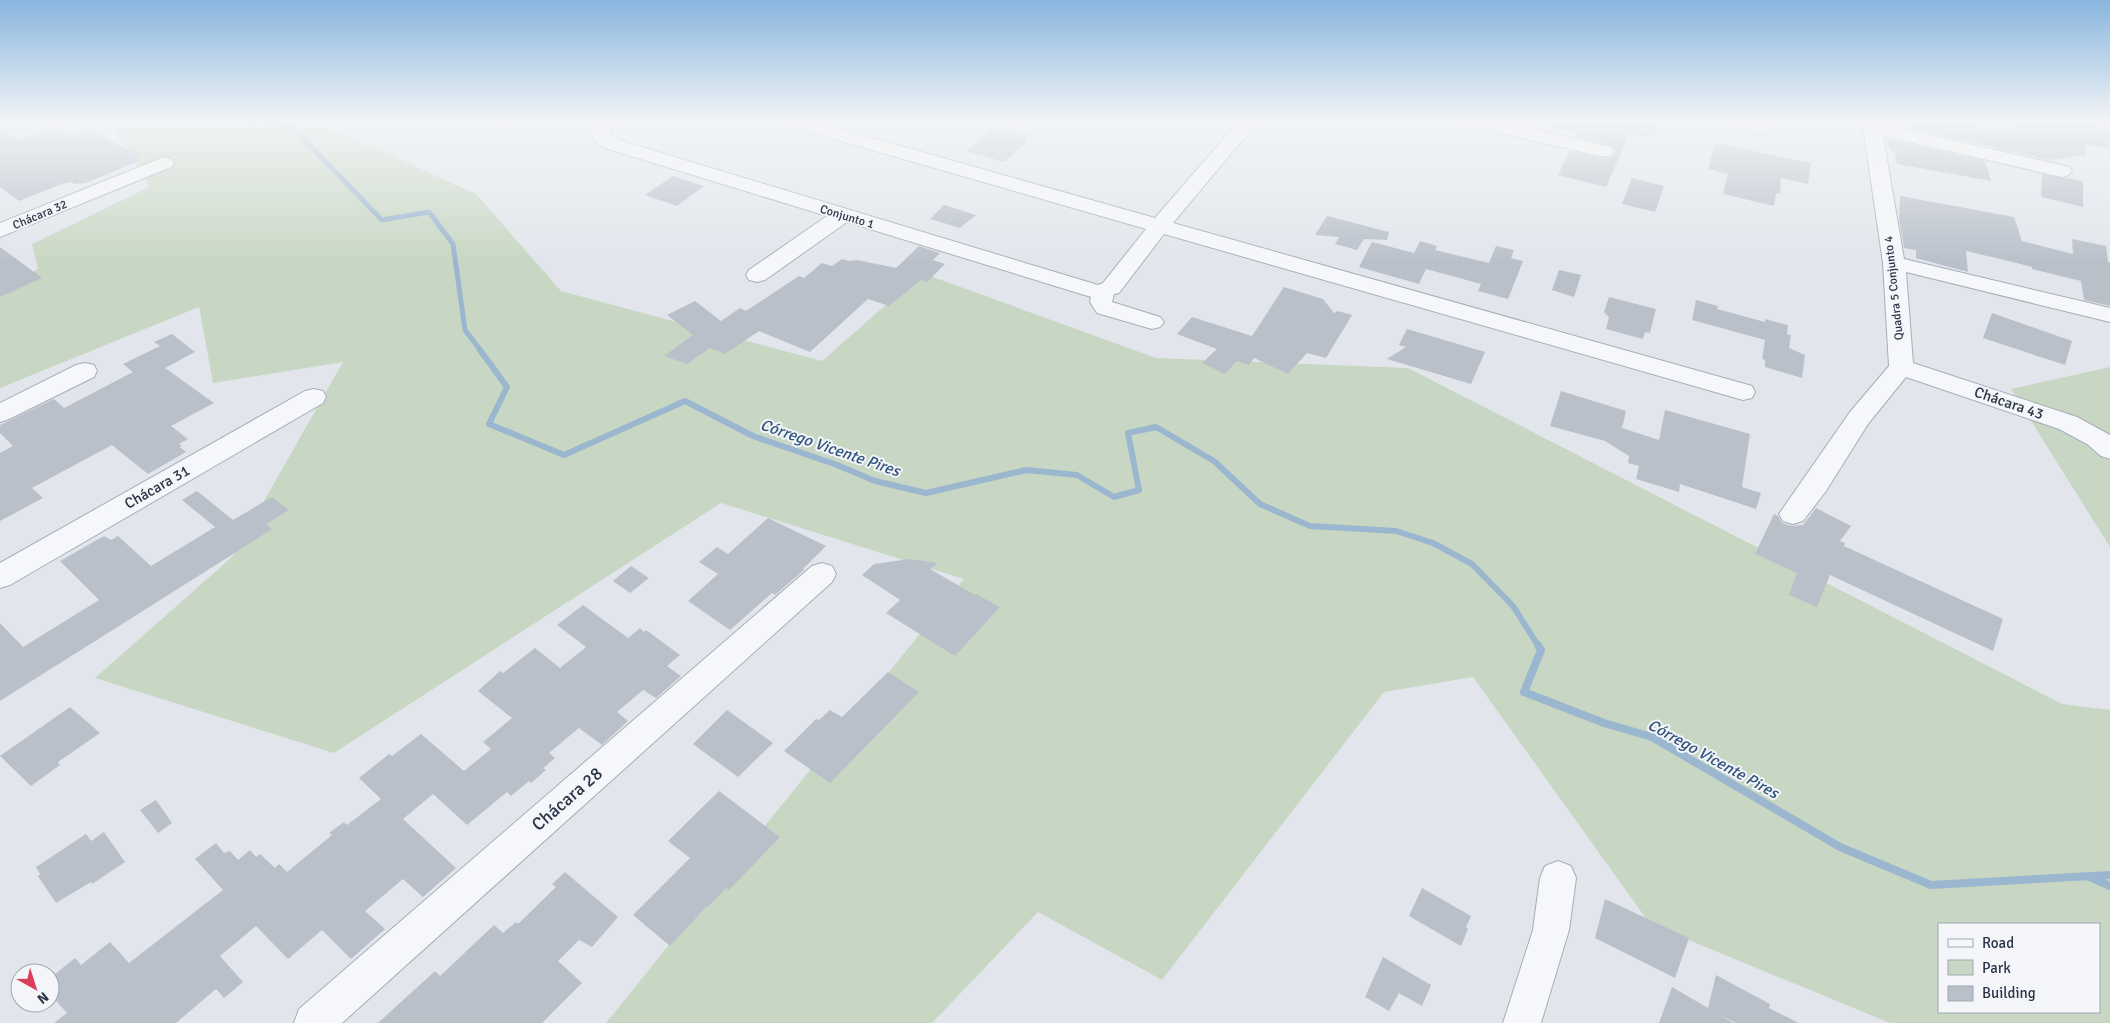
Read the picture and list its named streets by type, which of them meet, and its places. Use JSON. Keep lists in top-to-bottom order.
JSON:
{
  "streets": {
    "street": [
      "Chácara 32",
      "Conjunto 1",
      "Quadra 5 Conjunto 4",
      "Chácara 43",
      "Chácara 31",
      "Chácara 28"
    ]
  },
  "crossings": [
    ["Quadra 5 Conjunto 4", "Chácara 43"]
  ],
  "water": ["Córrego Vicente Pires"],
  "legend": ["Road", "Park", "Building"],
  "north": "bottom right"
}
